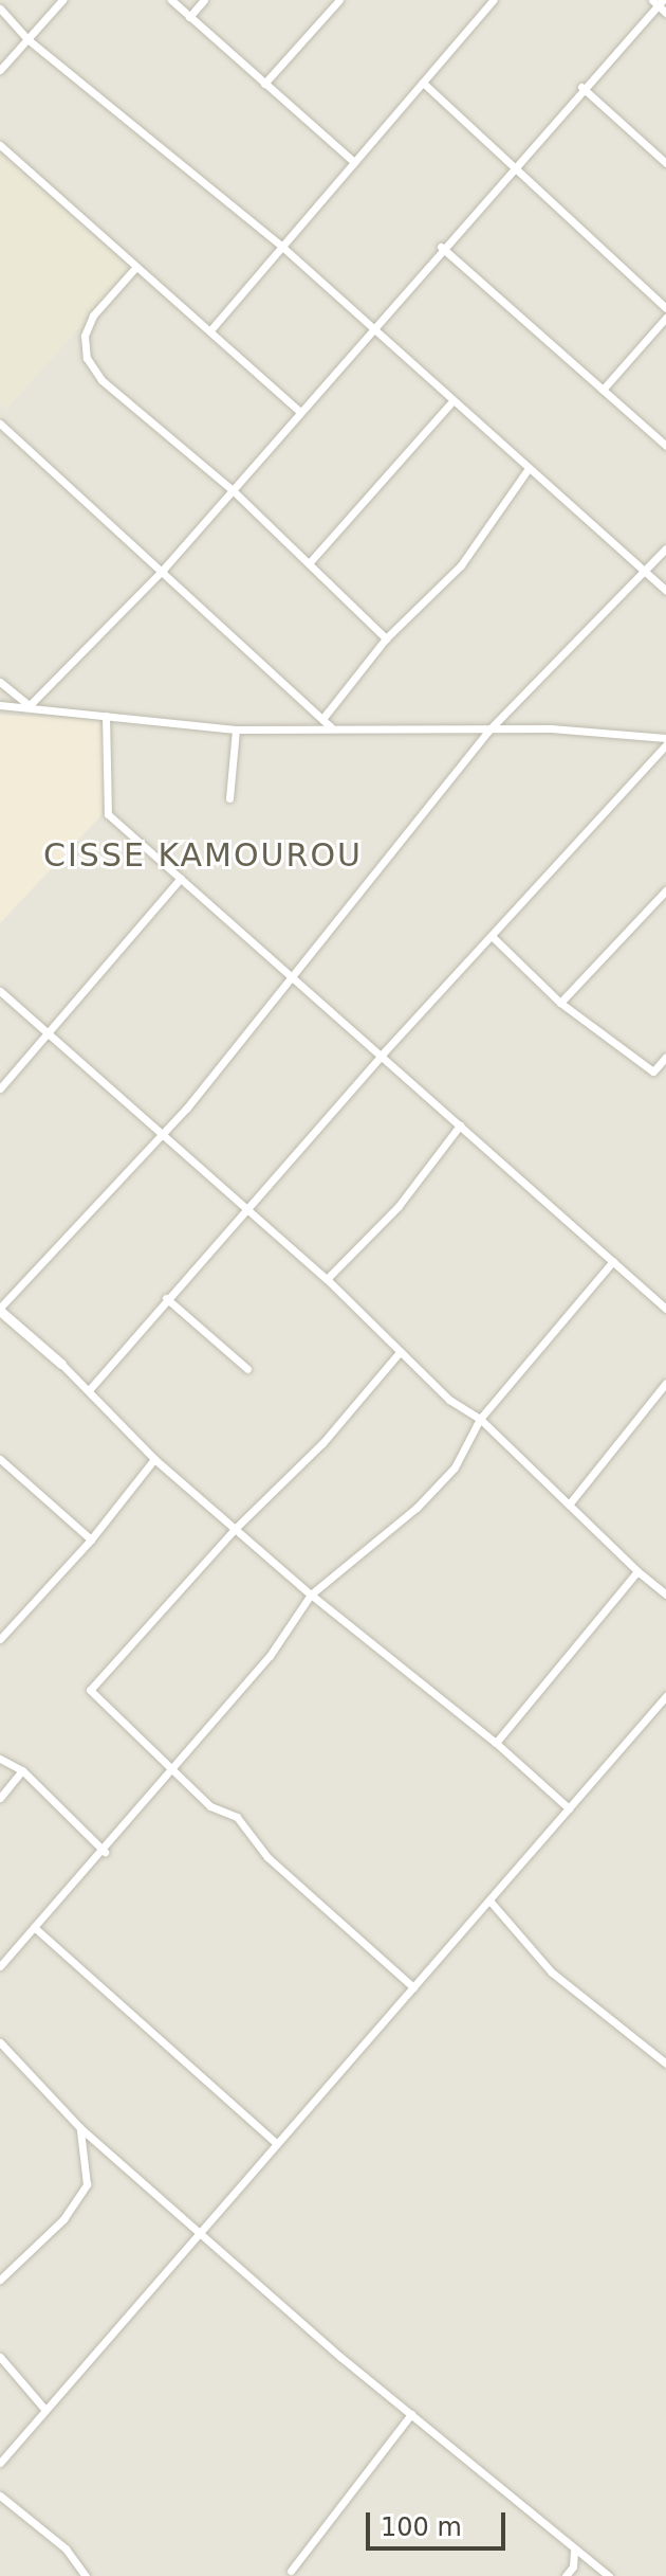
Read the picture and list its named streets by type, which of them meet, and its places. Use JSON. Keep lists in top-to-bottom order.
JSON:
{
  "districts": ["CISSE KAMOUROU"],
  "scale_bar": "100 m"
}
